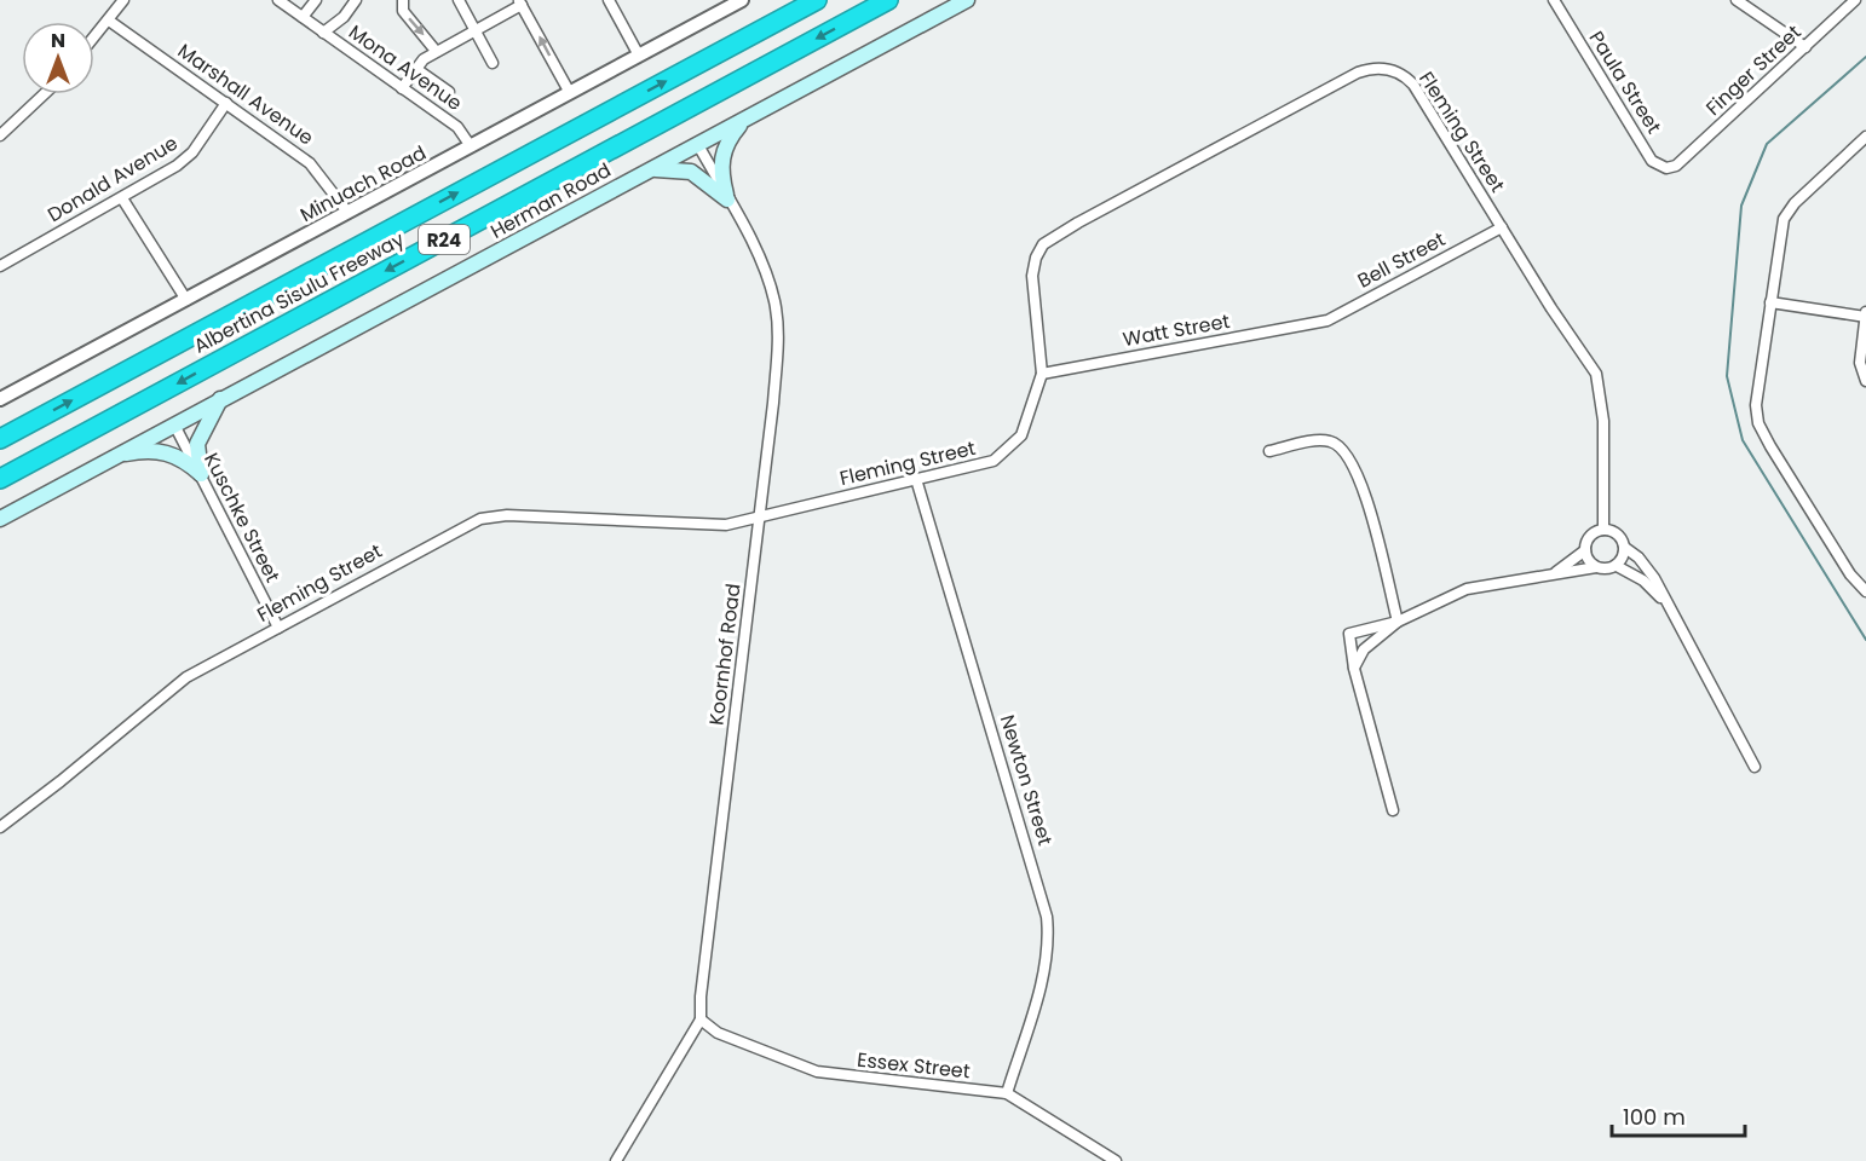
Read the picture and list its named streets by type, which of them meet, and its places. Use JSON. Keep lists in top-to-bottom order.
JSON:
{
  "streets": {
    "highway": ["R24", "Albertina Sisulu Freeway"],
    "main road": ["Herman Road"],
    "street": [
      "Mona Avenue",
      "Finger Street",
      "Paula Street",
      "Marshall Avenue",
      "Fleming Street",
      "Donald Avenue",
      "Minuach Road",
      "Bell Street",
      "Watt Street",
      "Kuschke Street",
      "Koornhof Road",
      "Newton Street",
      "Essex Street"
    ]
  },
  "crossings": [
    ["Mona Avenue", "Minuach Road"],
    ["Finger Street", "Paula Street"],
    ["Marshall Avenue", "Donald Avenue"],
    ["Marshall Avenue", "Minuach Road"],
    ["Fleming Street", "Bell Street"],
    ["Fleming Street", "Watt Street"],
    ["Fleming Street", "Kuschke Street"],
    ["Fleming Street", "Koornhof Road"],
    ["Fleming Street", "Newton Street"],
    ["Herman Road", "Kuschke Street"],
    ["Herman Road", "Koornhof Road"],
    ["Bell Street", "Watt Street"],
    ["Koornhof Road", "Essex Street"],
    ["Newton Street", "Essex Street"]
  ],
  "scale_bar": "100 m",
  "north": "top"
}
